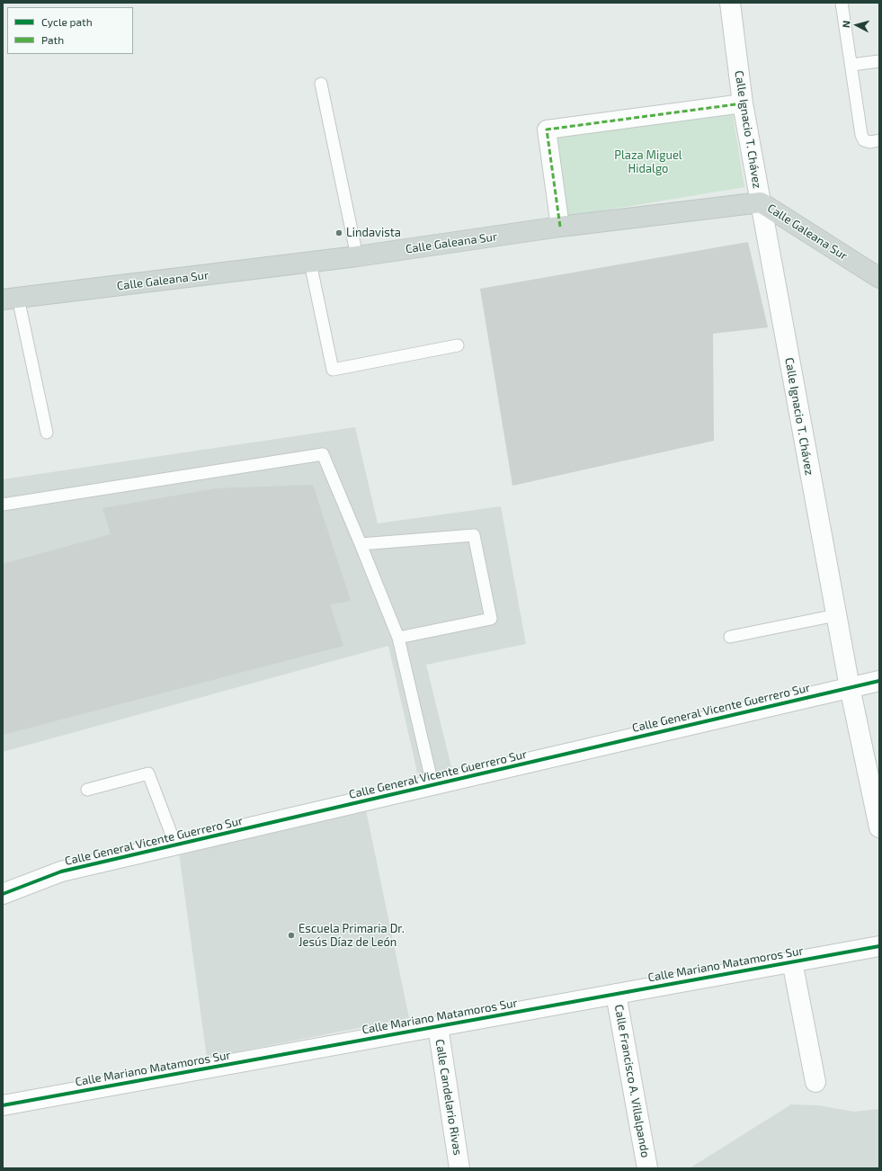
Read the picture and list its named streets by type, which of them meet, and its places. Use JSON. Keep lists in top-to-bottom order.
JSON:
{
  "streets": {
    "main road": ["Calle Galeana Sur"],
    "street": [
      "Calle Ignacio T. Chávez",
      "Calle General Vicente Guerrero Sur",
      "Calle Mariano Matamoros Sur",
      "Calle Francisco A. Villalpando",
      "Calle Candelario Rivas"
    ]
  },
  "crossings": [
    ["Calle Ignacio T. Chávez", "Calle Galeana Sur"],
    ["Calle Ignacio T. Chávez", "Calle General Vicente Guerrero Sur"],
    ["Calle Mariano Matamoros Sur", "Calle Francisco A. Villalpando"],
    ["Calle Mariano Matamoros Sur", "Calle Candelario Rivas"]
  ],
  "parks": ["Plaza Miguel Hidalgo"],
  "places": ["Lindavista", "Escuela Primaria Dr. Jesús Díaz de León"],
  "legend": ["Cycle path", "Path"],
  "north": "left"
}
